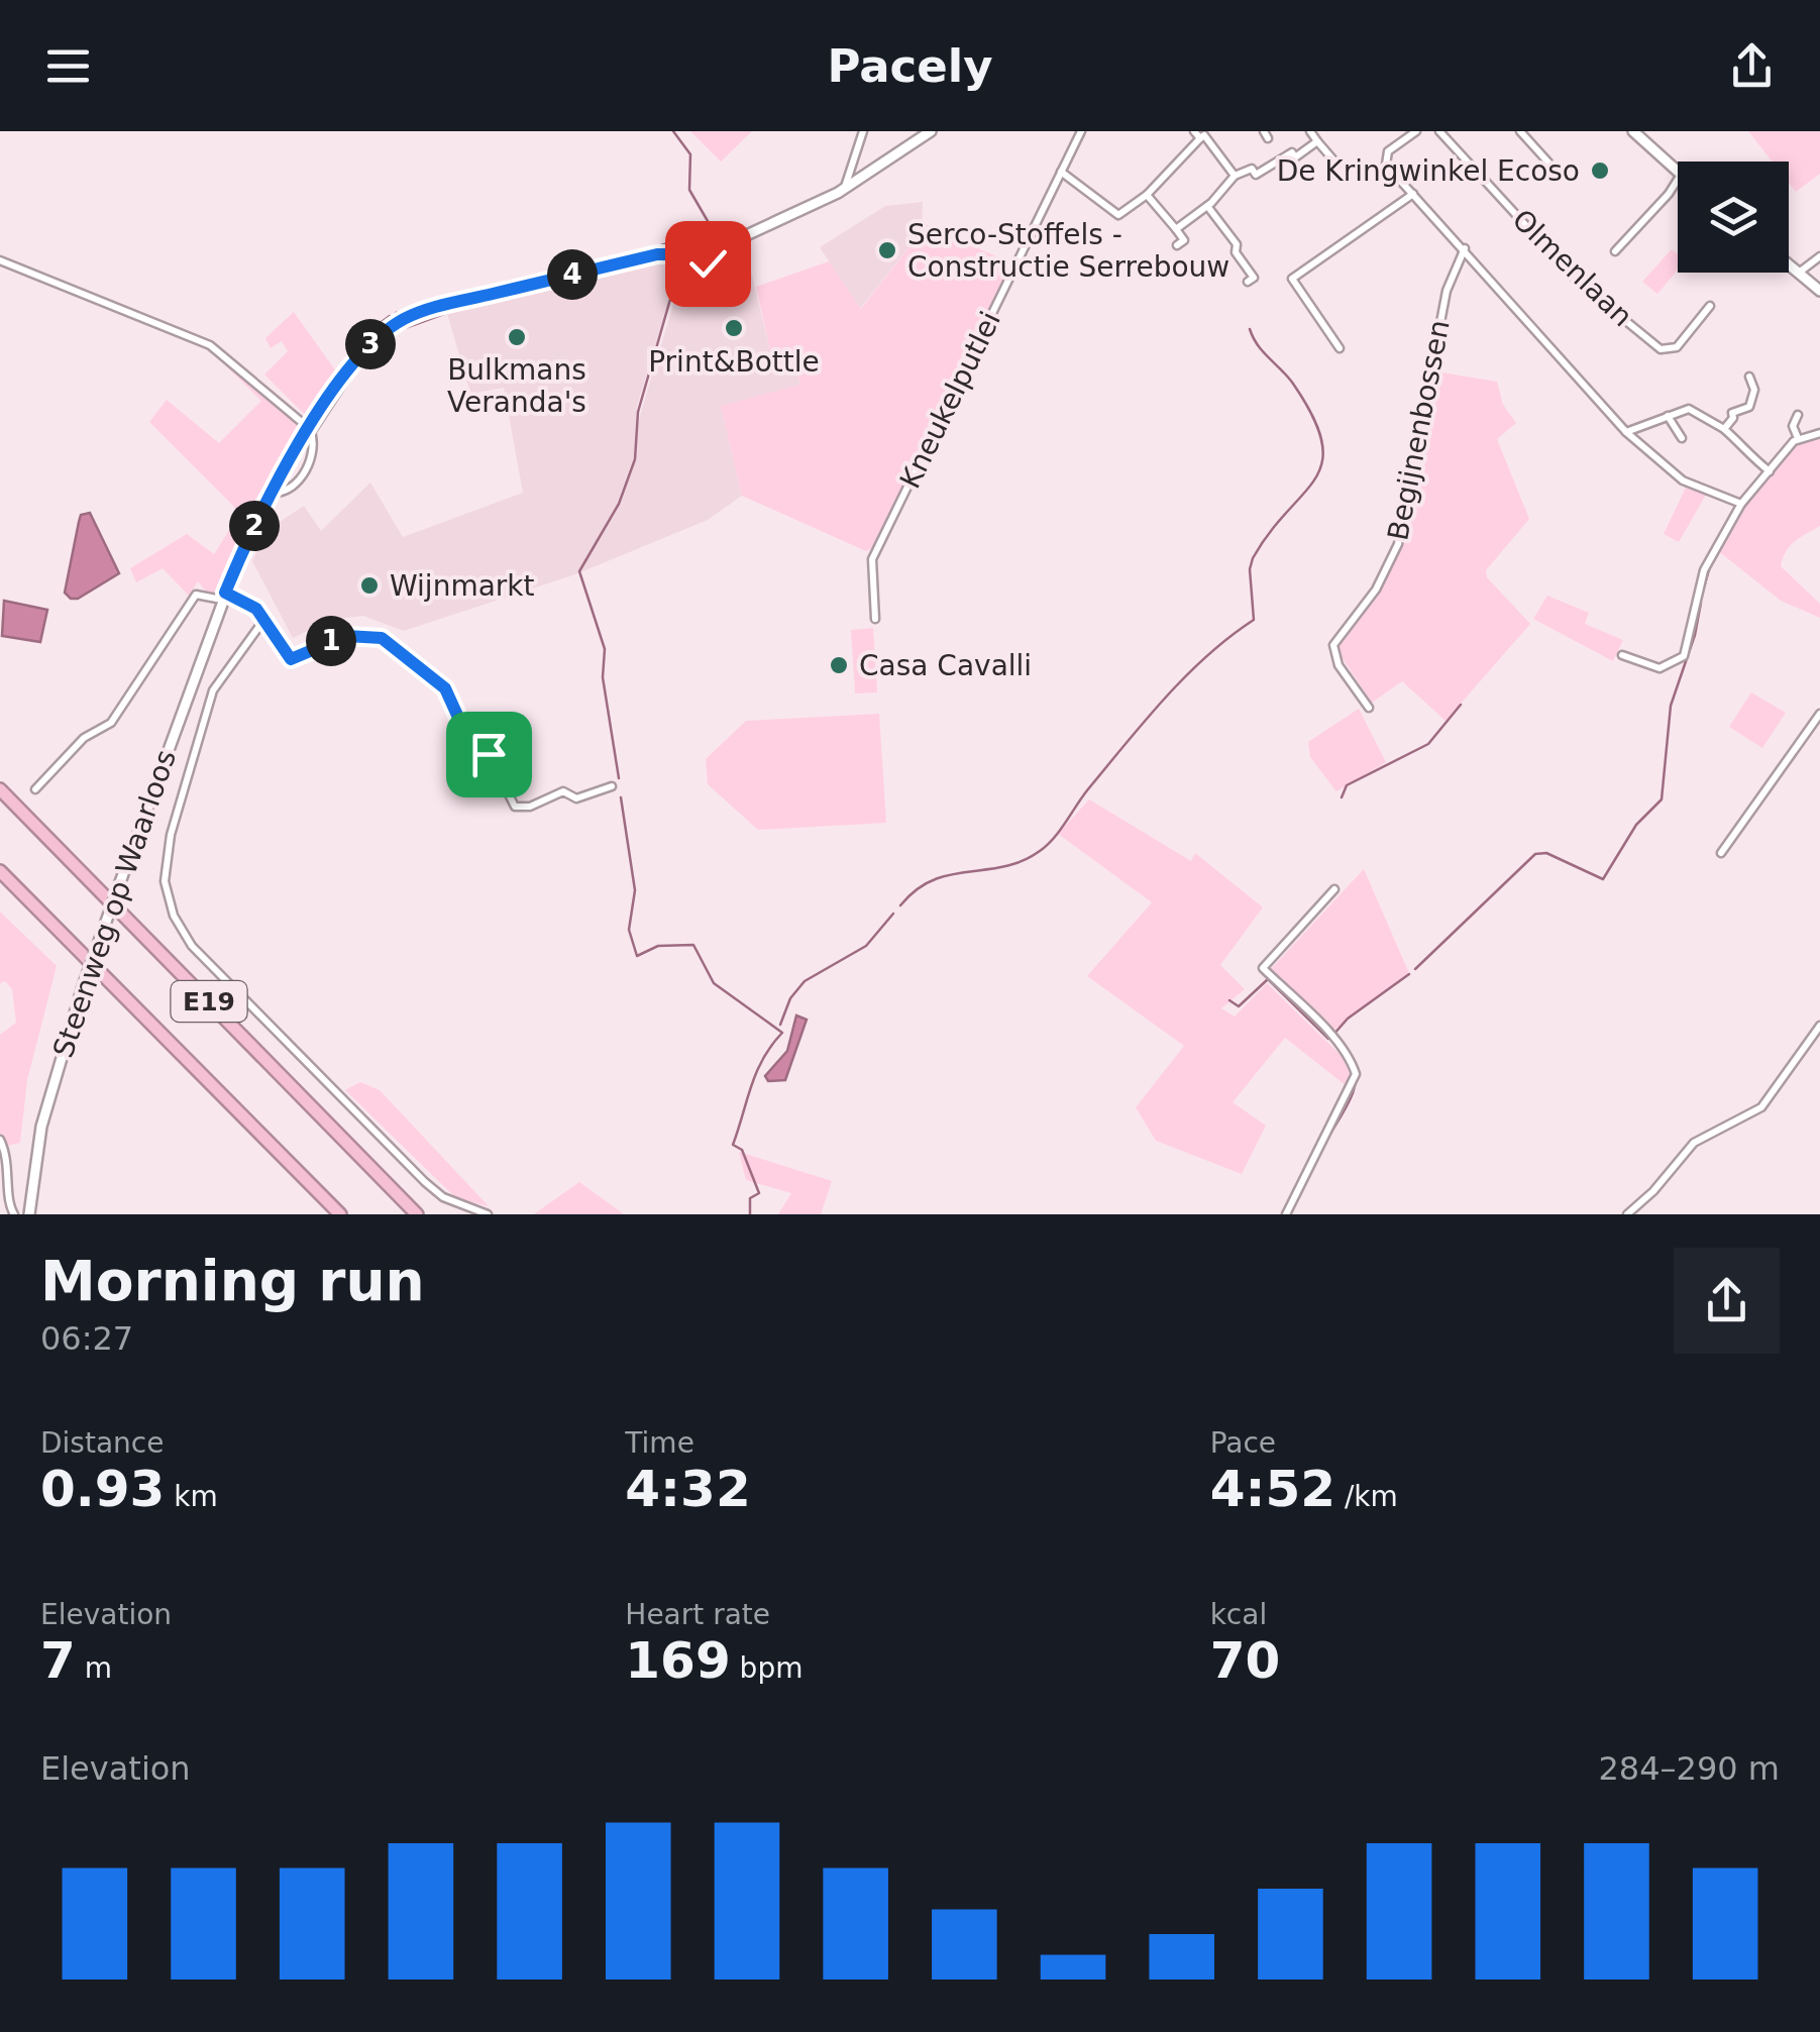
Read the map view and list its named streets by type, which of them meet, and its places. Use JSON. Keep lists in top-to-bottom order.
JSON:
{
  "streets": {
    "highway": ["E19"],
    "street": [
      "Olmenlaan",
      "Kneukelputlei",
      "Begijnenbossen",
      "Steenweg op Waarloos"
    ]
  },
  "places": [
    "De Kringwinkel Ecoso",
    "Serco-Stoffels - Constructie Serrebouw",
    "Print&Bottle",
    "Bulkmans Veranda's",
    "Wijnmarkt",
    "Casa Cavalli"
  ],
  "page": {
    "header": "Pacely",
    "pins": [
      "4",
      "3",
      "2",
      "1"
    ],
    "heading": ["Morning run", "06:27"],
    "stats": [
      ["Distance", "0.93 km"],
      ["Time", "4:32"],
      ["Pace", "4:52 /km"],
      ["Elevation", "7 m"],
      ["Heart rate", "169 bpm"],
      ["kcal", "70"]
    ],
    "chart": ["Elevation", "284–290 m"]
  }
}
